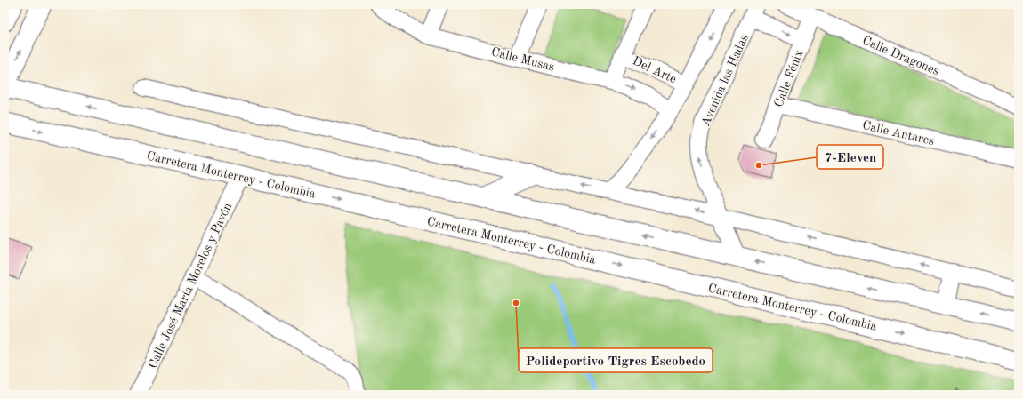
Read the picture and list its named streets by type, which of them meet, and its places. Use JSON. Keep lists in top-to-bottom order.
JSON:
{
  "streets": {
    "main road": ["Carretera Monterrey - Colombia"],
    "street": [
      "Calle Dragones",
      "Calle Musas",
      "Del Arte",
      "Calle Fénix",
      "Avenida las Hadas",
      "Calle Antares",
      "Calle José María Morelos y Pavón"
    ]
  },
  "crossings": [
    ["Calle Dragones", "Calle Fénix"],
    ["Calle Fénix", "Calle Antares"],
    ["Carretera Monterrey - Colombia", "Calle José María Morelos y Pavón"]
  ],
  "places": ["7-Eleven", "Polideportivo Tigres Escobedo"]
}
